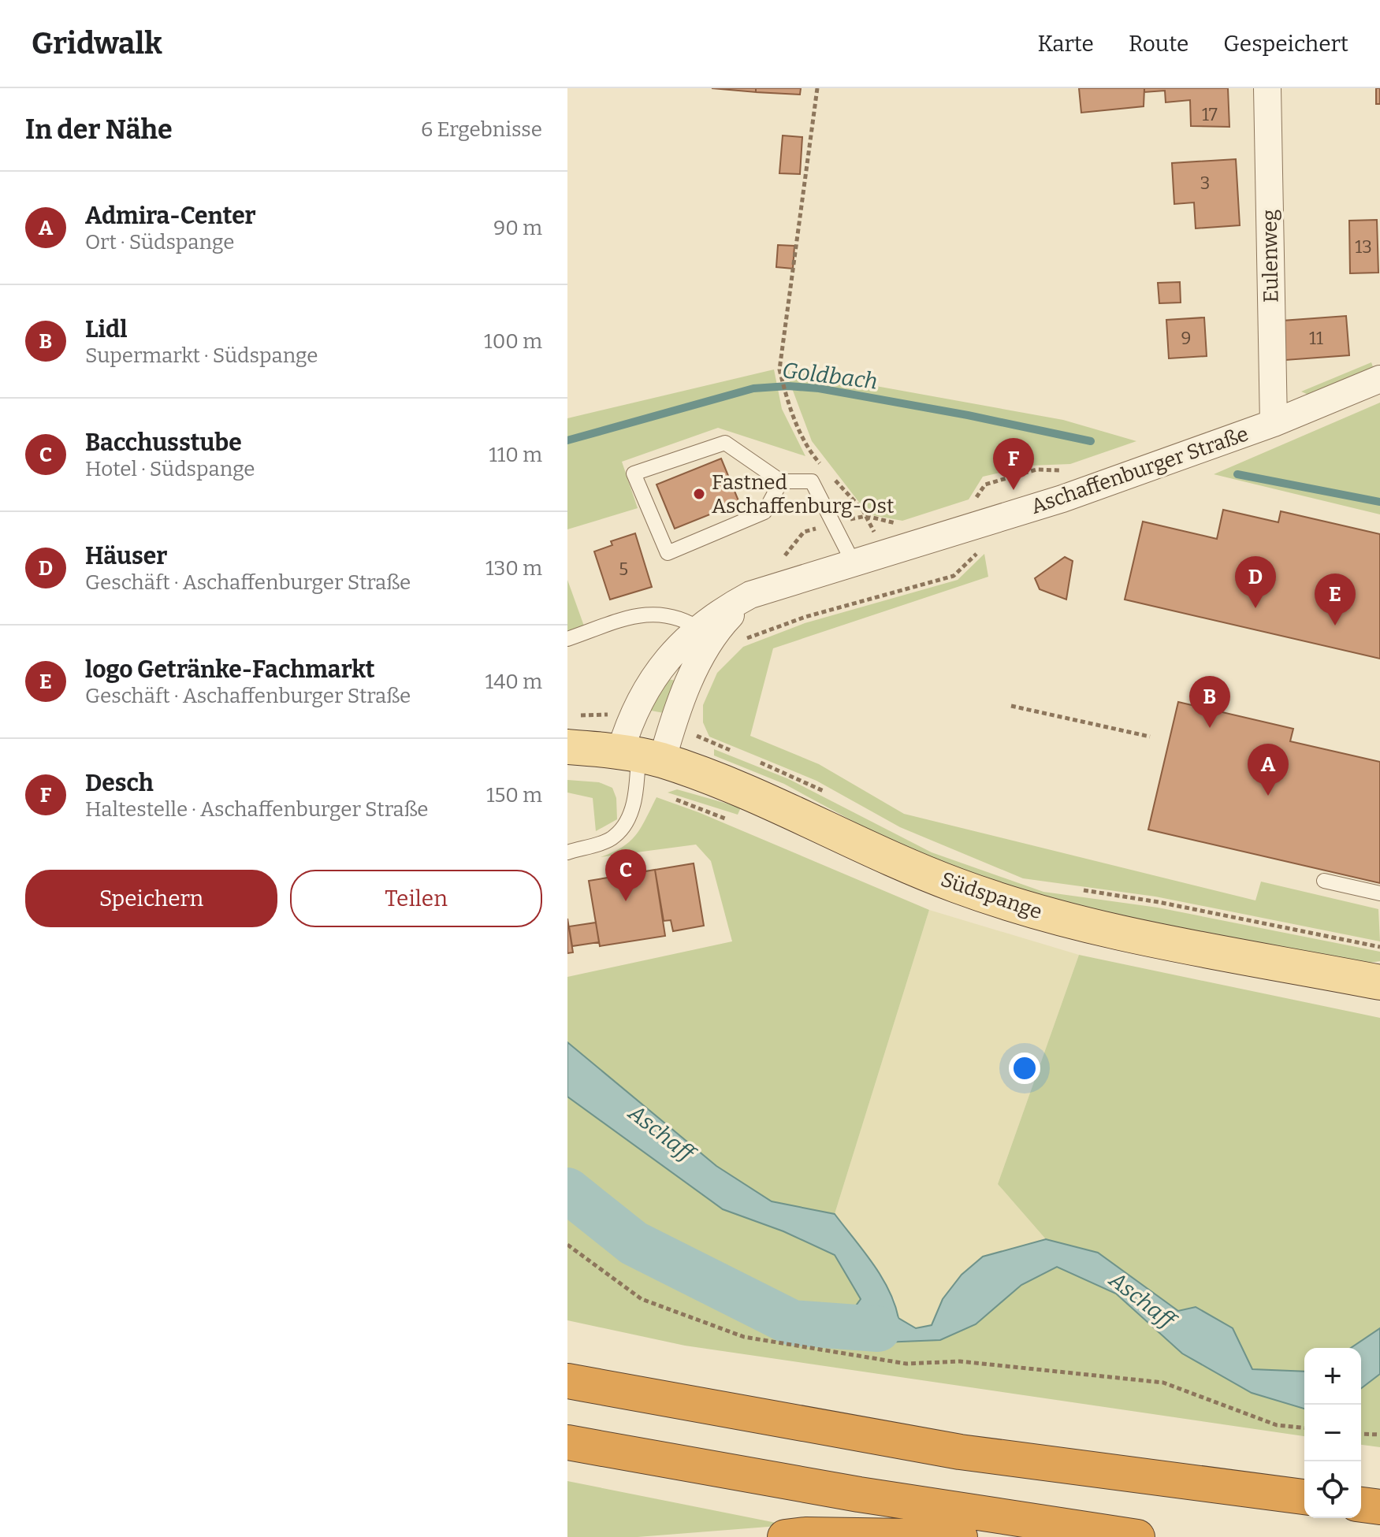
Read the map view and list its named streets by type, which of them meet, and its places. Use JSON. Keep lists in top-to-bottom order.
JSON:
{
  "streets": {
    "main road": ["Südspange"],
    "street": ["Eulenweg", "Aschaffenburger Straße"]
  },
  "crossings": [
    ["Eulenweg", "Aschaffenburger Straße"],
    ["Aschaffenburger Straße", "Südspange"]
  ],
  "water": ["Goldbach", "Aschaff"],
  "places": ["Fastned Aschaffenburg-Ost"],
  "house_numbers": [
    "17",
    "3",
    "13",
    "9",
    "11",
    "5"
  ],
  "page": {
    "header": "Gridwalk",
    "nav": ["Karte", "Route", "Gespeichert"],
    "heading": ["In der Nähe", "6 Ergebnisse"],
    "list": [
      {
        "mark": "A",
        "name": "Admira-Center",
        "note": "Ort · Südspange",
        "value": "90 m"
      },
      {
        "mark": "B",
        "name": "Lidl",
        "note": "Supermarkt · Südspange",
        "value": "100 m"
      },
      {
        "mark": "C",
        "name": "Bacchusstube",
        "note": "Hotel · Südspange",
        "value": "110 m"
      },
      {
        "mark": "D",
        "name": "Häuser",
        "note": "Geschäft · Aschaffenburger Straße",
        "value": "130 m"
      },
      {
        "mark": "E",
        "name": "logo Getränke-Fachmarkt",
        "note": "Geschäft · Aschaffenburger Straße",
        "value": "140 m"
      },
      {
        "mark": "F",
        "name": "Desch",
        "note": "Haltestelle · Aschaffenburger Straße",
        "value": "150 m"
      }
    ],
    "pins": [
      "F",
      "D",
      "E",
      "B",
      "A",
      "C"
    ],
    "buttons": ["Speichern", "Teilen"],
    "map_buttons": ["+", "−"]
  }
}
